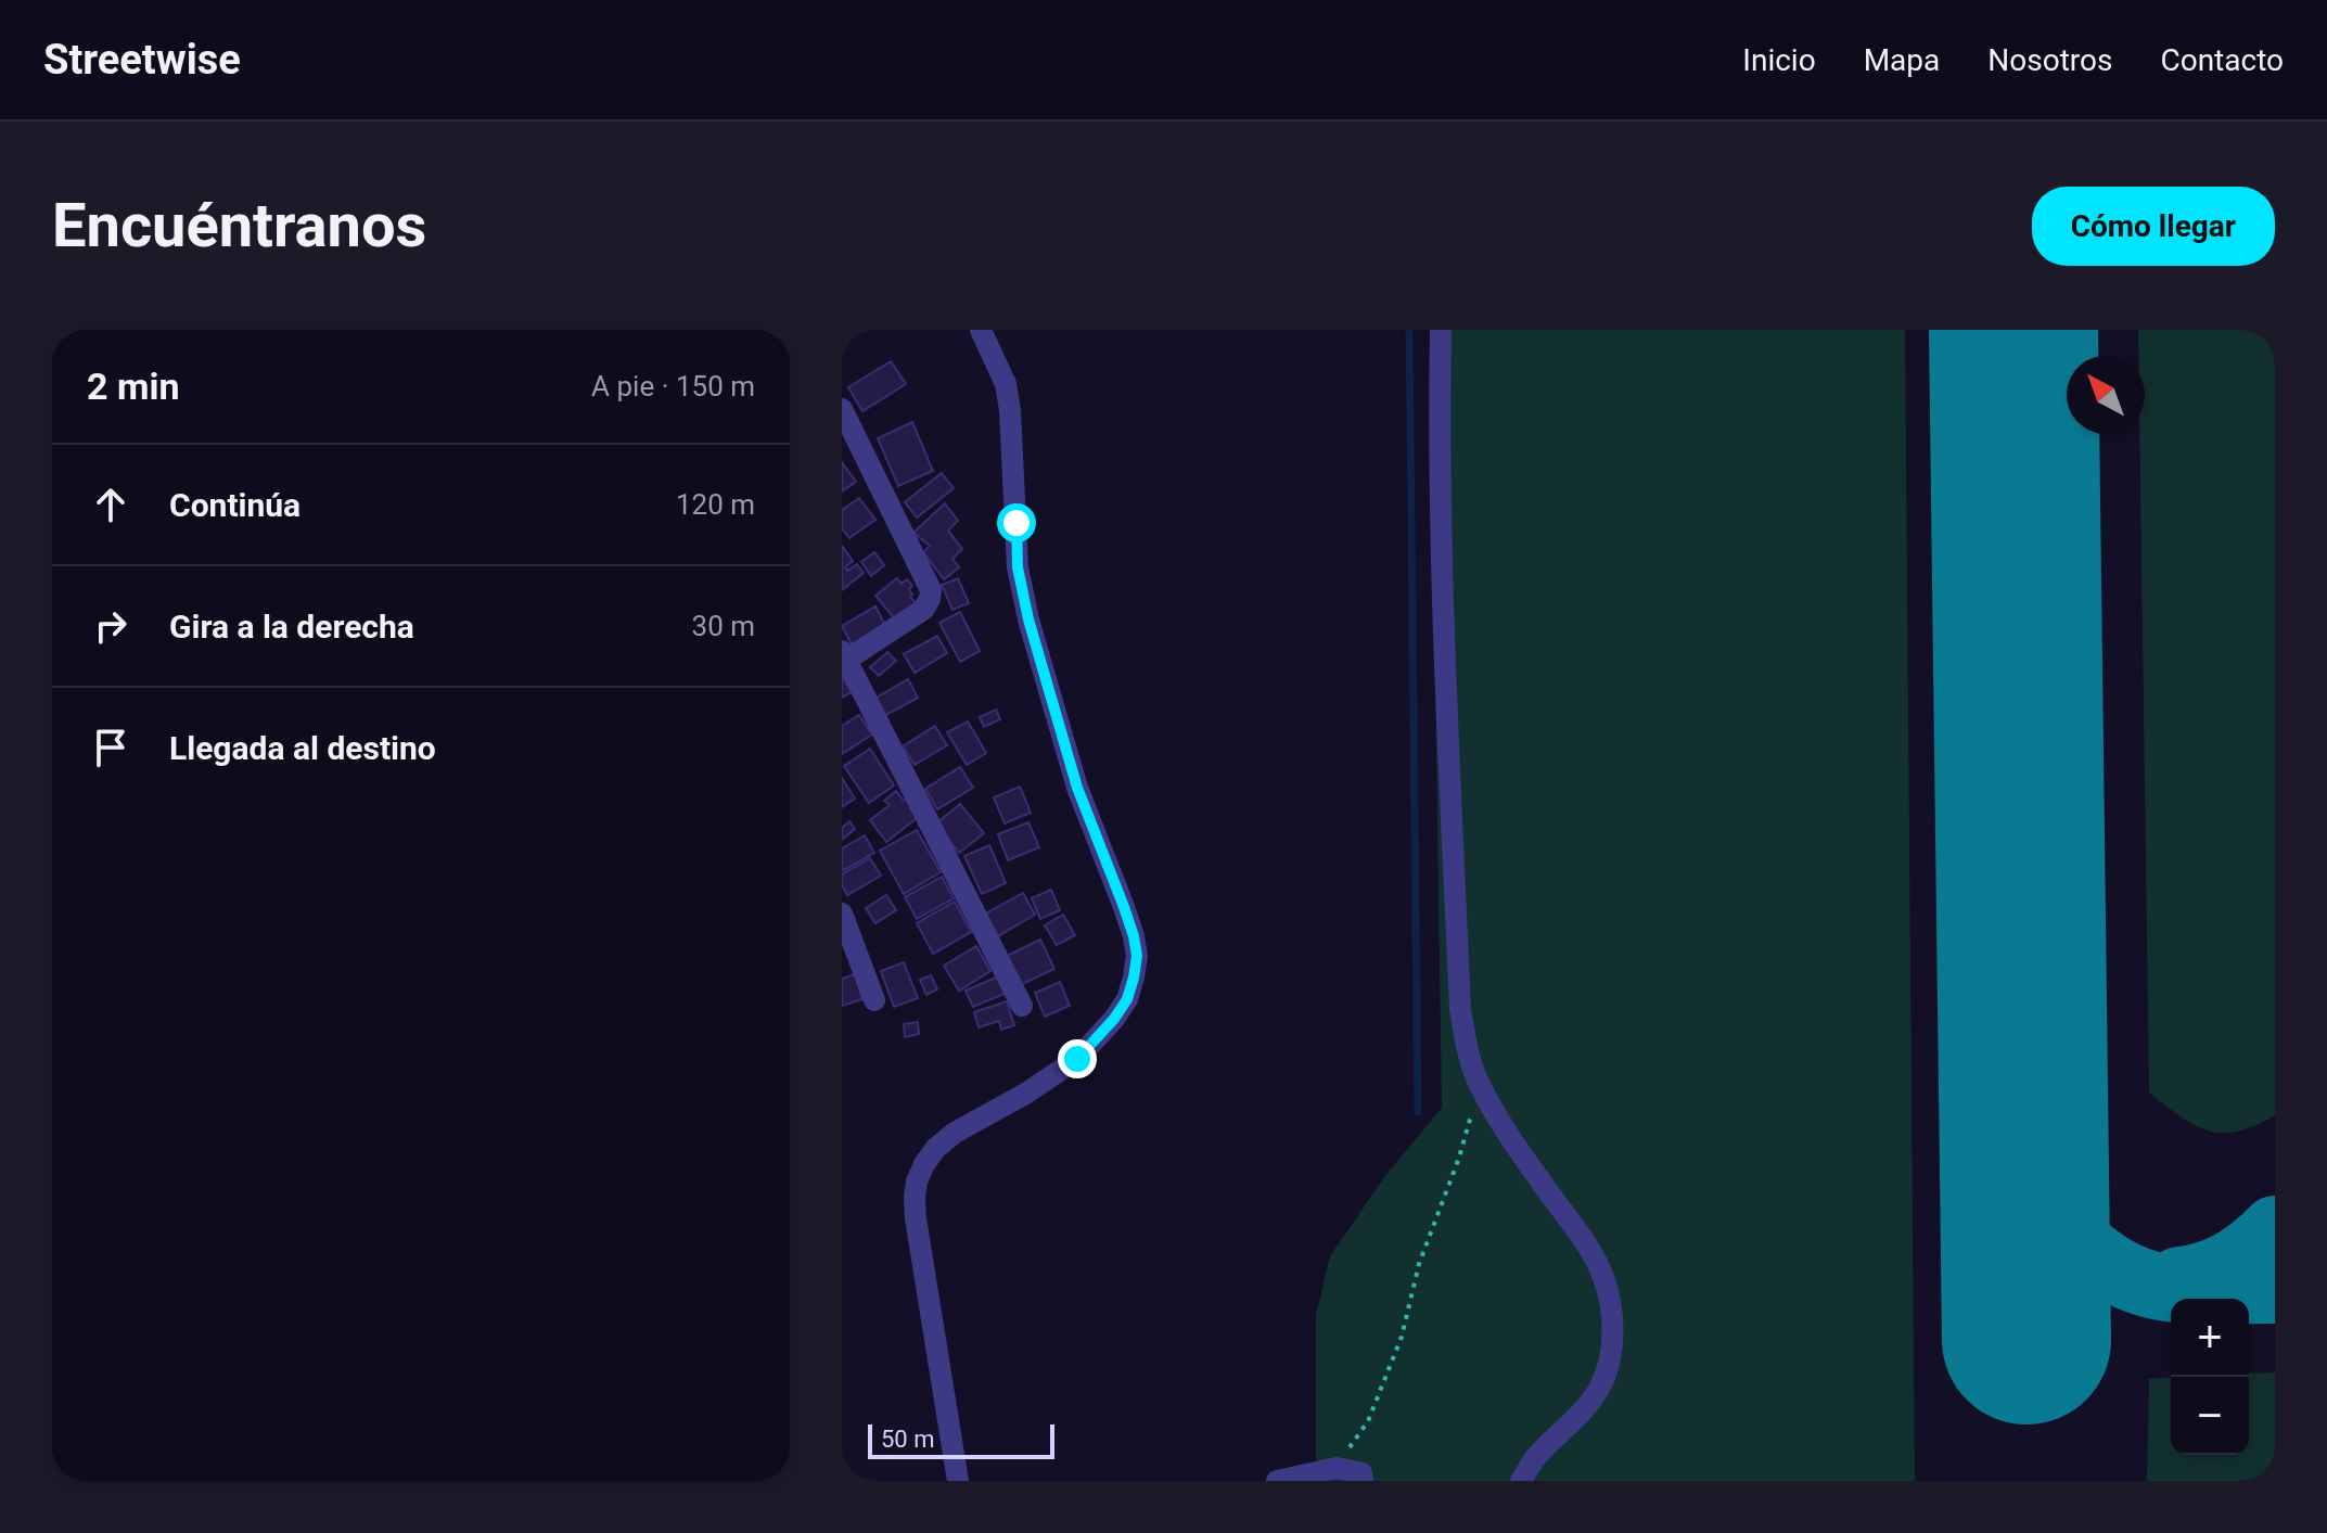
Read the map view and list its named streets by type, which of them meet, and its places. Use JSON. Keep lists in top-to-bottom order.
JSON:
{
  "scale_bar": "50 m",
  "north": "top left",
  "page": {
    "header": "Streetwise",
    "nav": [
      "Inicio",
      "Mapa",
      "Nosotros",
      "Contacto"
    ],
    "buttons": "Cómo llegar",
    "title": "Encuéntranos",
    "heading": ["2 min", "A pie · 150 m"],
    "list": [
      ["Continúa", "120 m"],
      ["Gira a la derecha", "30 m"],
      "Llegada al destino"
    ],
    "map_buttons": ["+", "−"],
    "scale": "50 m"
  }
}
